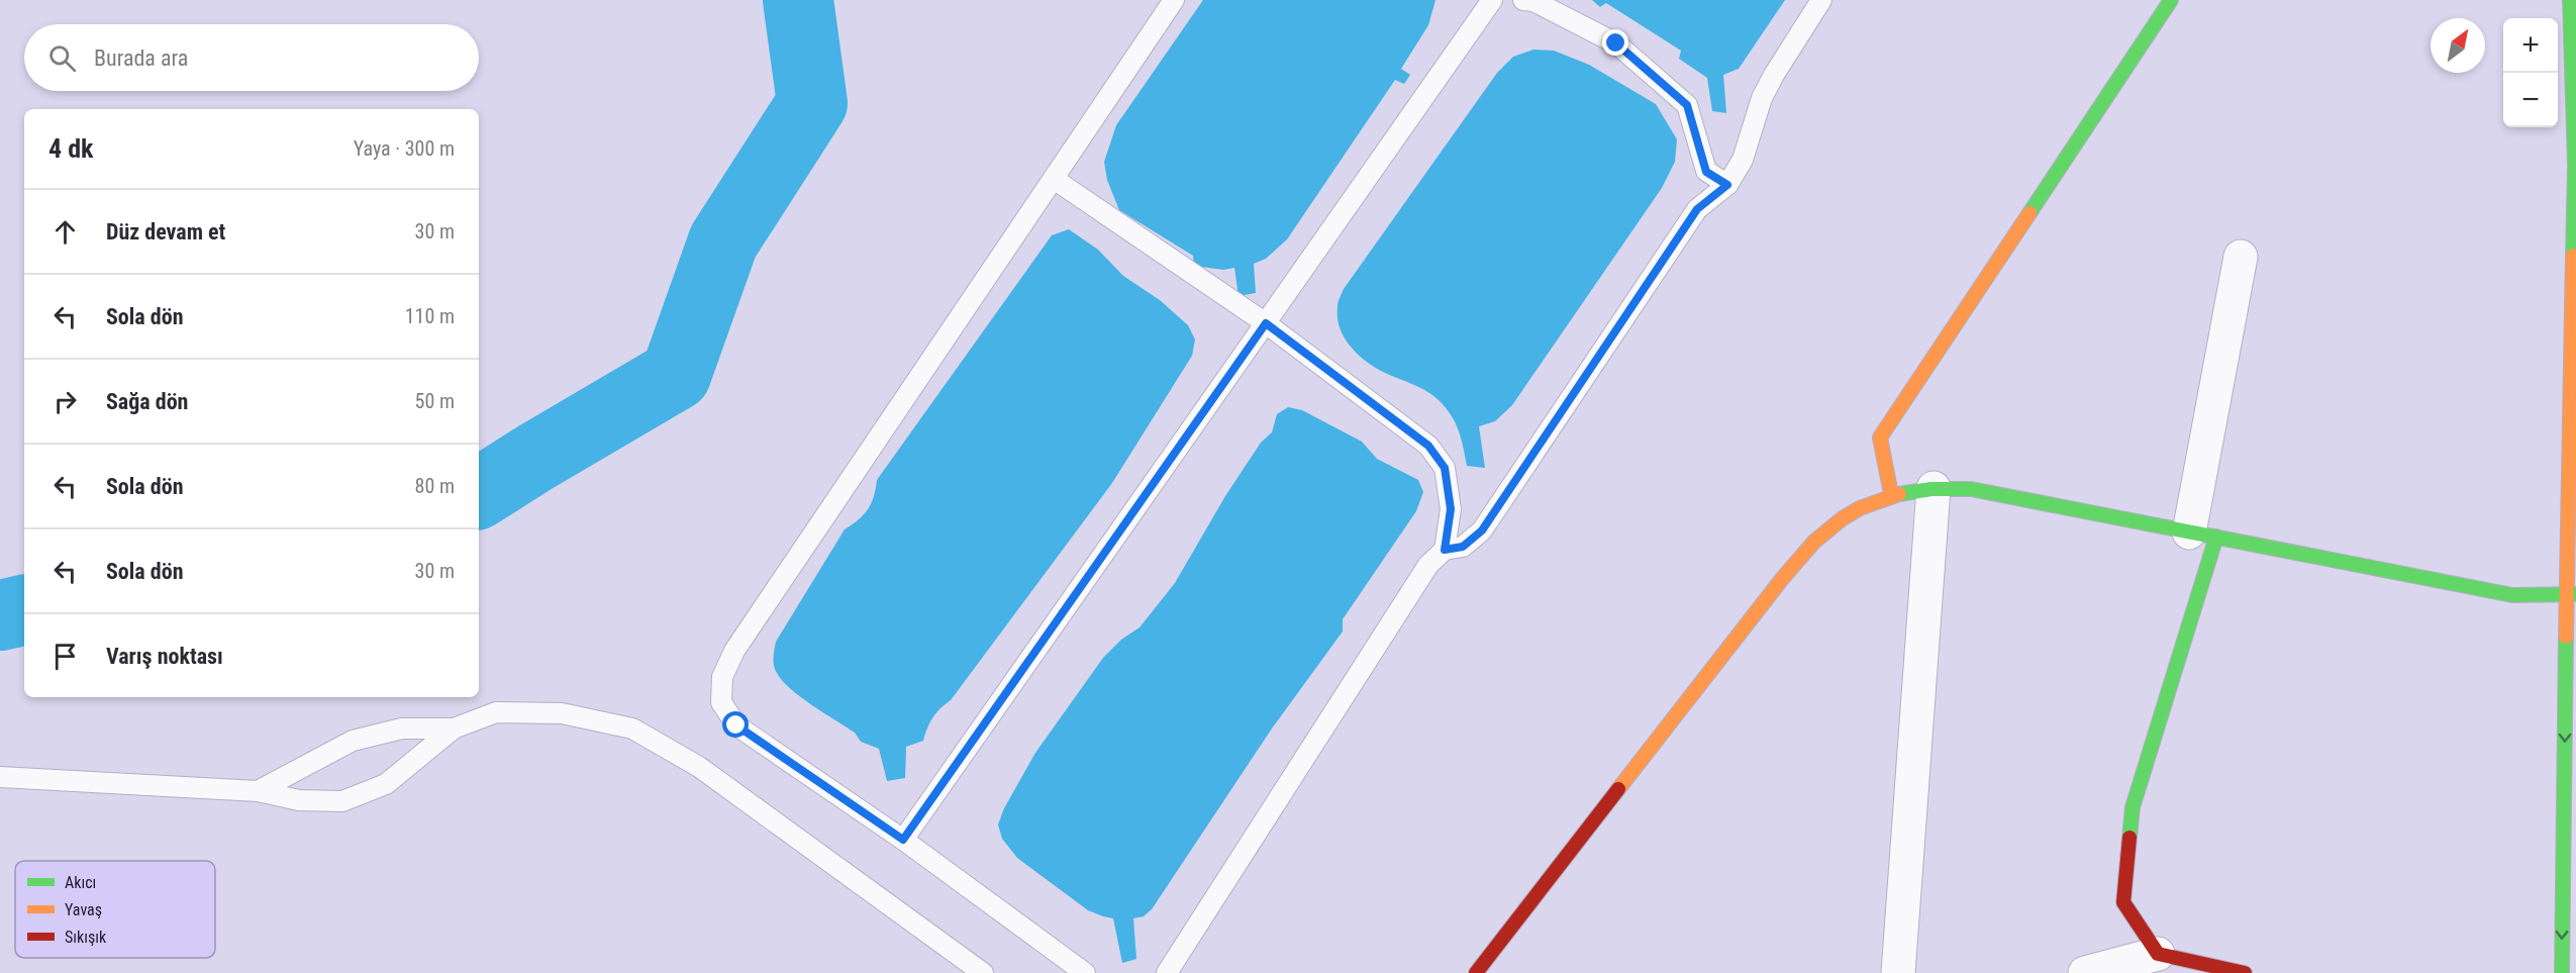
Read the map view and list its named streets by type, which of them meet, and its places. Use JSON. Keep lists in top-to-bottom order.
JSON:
{
  "legend": ["Akıcı", "Yavaş", "Sıkışık"],
  "north": "top right",
  "page": {
    "map_buttons": ["+", "−"],
    "search": "Burada ara",
    "heading": ["4 dk", "Yaya · 300 m"],
    "list": [
      ["Düz devam et", "30 m"],
      ["Sola dön", "110 m"],
      ["Sağa dön", "50 m"],
      ["Sola dön", "80 m"],
      ["Sola dön", "30 m"],
      "Varış noktası"
    ]
  }
}
